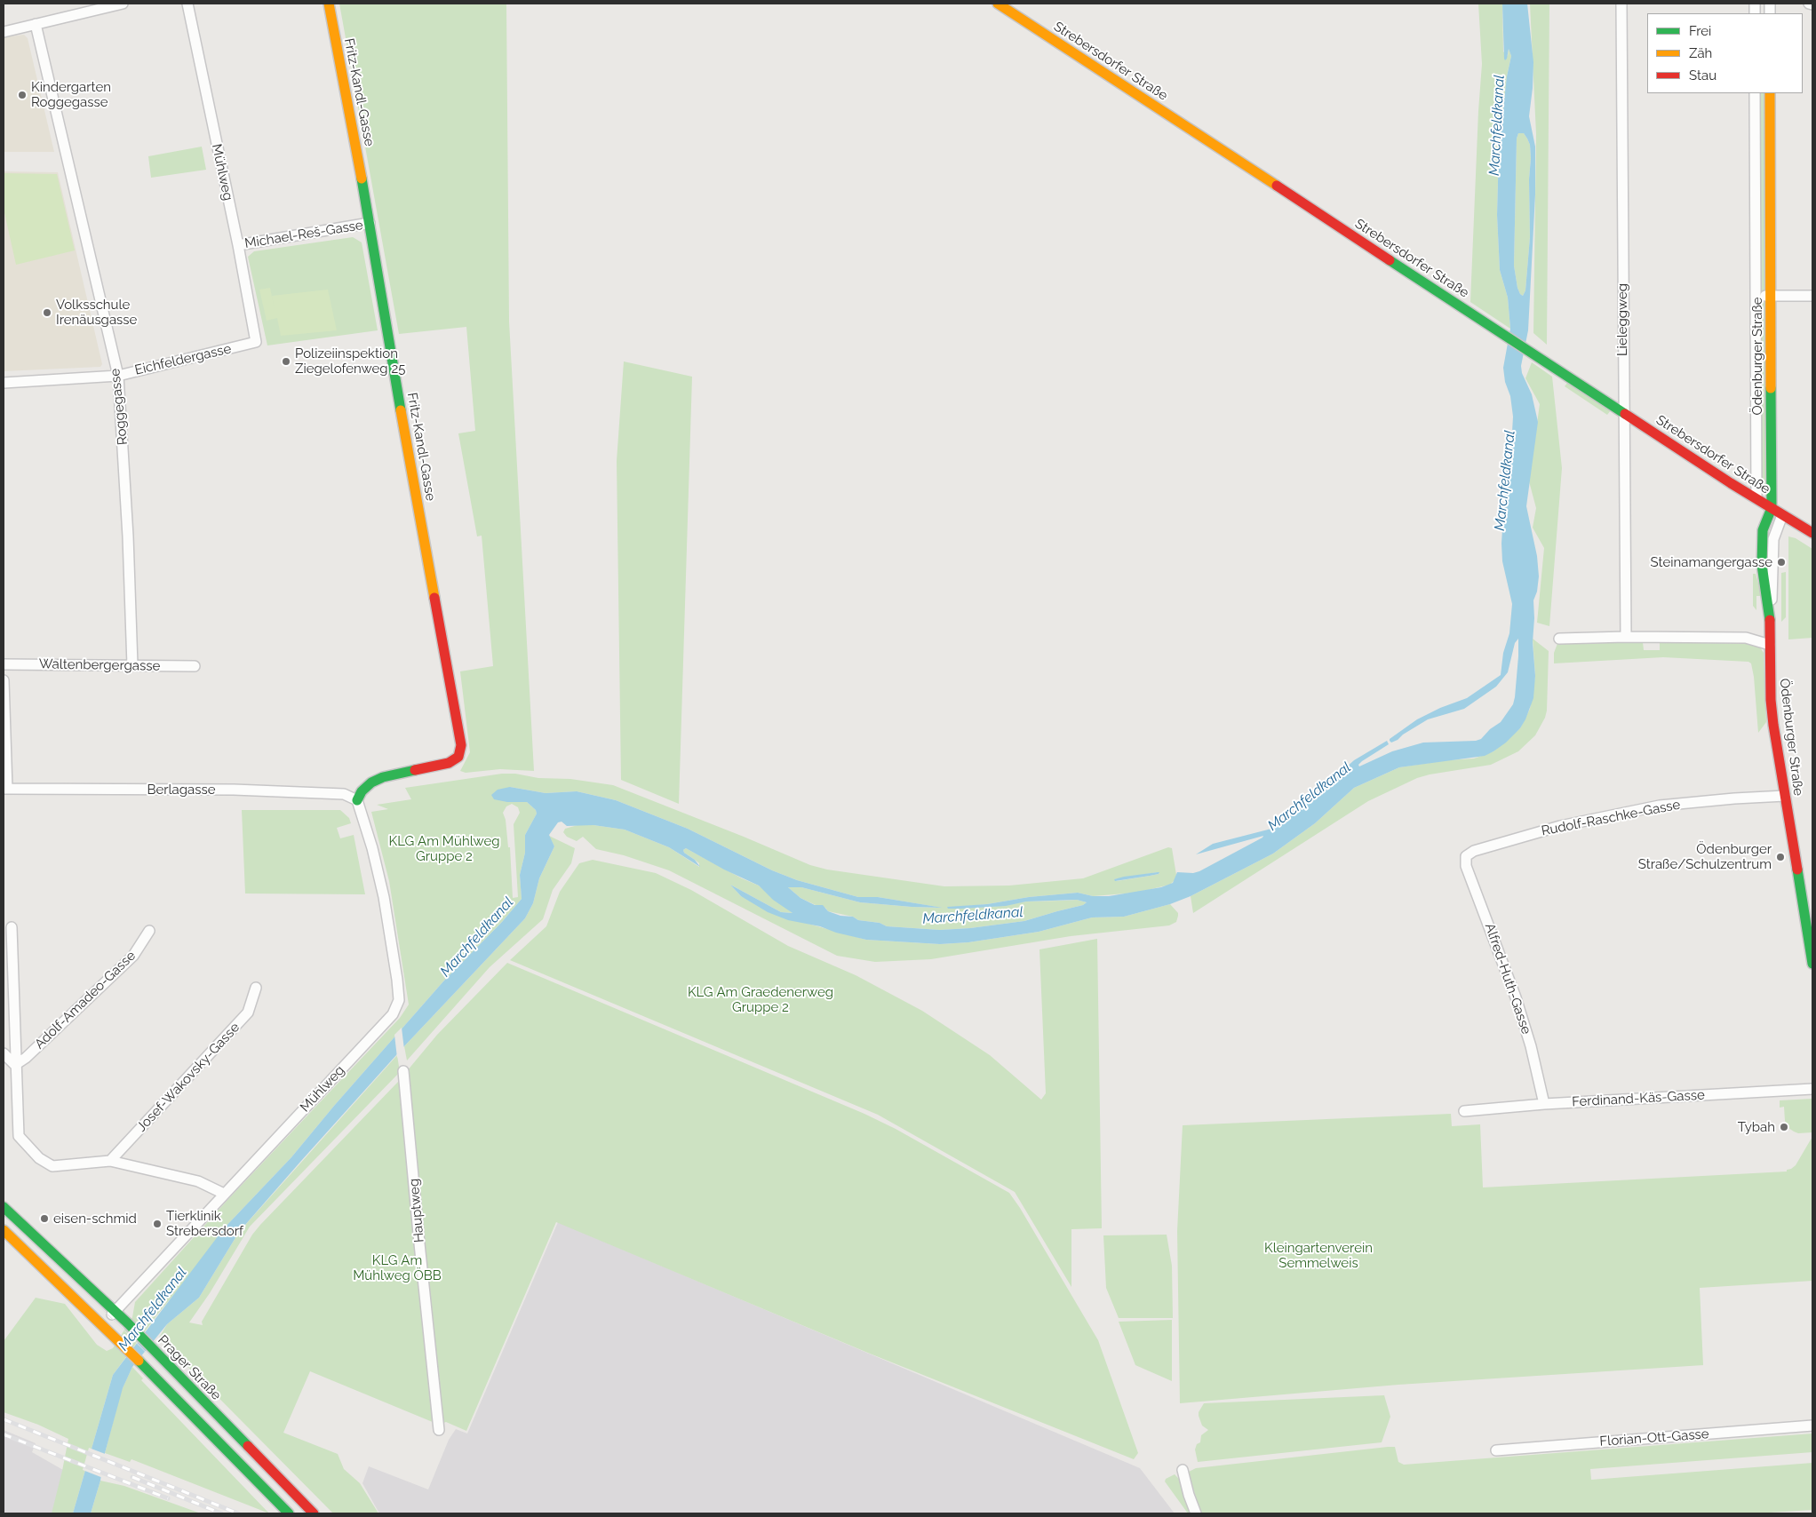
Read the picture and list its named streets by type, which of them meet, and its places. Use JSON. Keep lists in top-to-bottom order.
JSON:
{
  "streets": {
    "street": [
      "Strebersdorfer Straße",
      "Fritz-Kandl-Gasse",
      "Mühlweg",
      "Michael-Reš-Gasse",
      "Lieleggweg",
      "Ödenburger Straße",
      "Eichfeldergasse",
      "Roggegasse",
      "Waltenbergergasse",
      "Berlagasse",
      "Rudolf-Raschke-Gasse",
      "Alfred-Huth-Gasse",
      "Adolf-Amadeo-Gasse",
      "Josef-Wakovsky-Gasse",
      "Ferdinand-Käs-Gasse",
      "Hauptweg",
      "Prager Straße",
      "Florian-Ott-Gasse"
    ]
  },
  "crossings": [
    ["Strebersdorfer Straße", "Lieleggweg"],
    ["Strebersdorfer Straße", "Ödenburger Straße"],
    ["Fritz-Kandl-Gasse", "Mühlweg"],
    ["Fritz-Kandl-Gasse", "Michael-Reš-Gasse"],
    ["Fritz-Kandl-Gasse", "Berlagasse"],
    ["Mühlweg", "Michael-Reš-Gasse"],
    ["Mühlweg", "Eichfeldergasse"],
    ["Mühlweg", "Berlagasse"],
    ["Mühlweg", "Prager Straße"],
    ["Ödenburger Straße", "Rudolf-Raschke-Gasse"],
    ["Eichfeldergasse", "Roggegasse"],
    ["Roggegasse", "Waltenbergergasse"],
    ["Rudolf-Raschke-Gasse", "Alfred-Huth-Gasse"],
    ["Alfred-Huth-Gasse", "Ferdinand-Käs-Gasse"]
  ],
  "water": ["Marchfeldkanal"],
  "parks": [
    "KLG Am Mühlweg Gruppe 2",
    "KLG Am Graedenerweg Gruppe 2",
    "Kleingartenverein Semmelweis",
    "KLG Am Mühlweg ÖBB"
  ],
  "places": [
    "Kindergarten Roggegasse",
    "Volksschule Irenäusgasse",
    "Polizeiinspektion Ziegelofenweg 25",
    "Steinamangergasse",
    "Ödenburger Straße/Schulzentrum",
    "Tybah",
    "eisen-schmid",
    "Tierklinik Strebersdorf"
  ],
  "legend": ["Frei", "Zäh", "Stau"]
}
